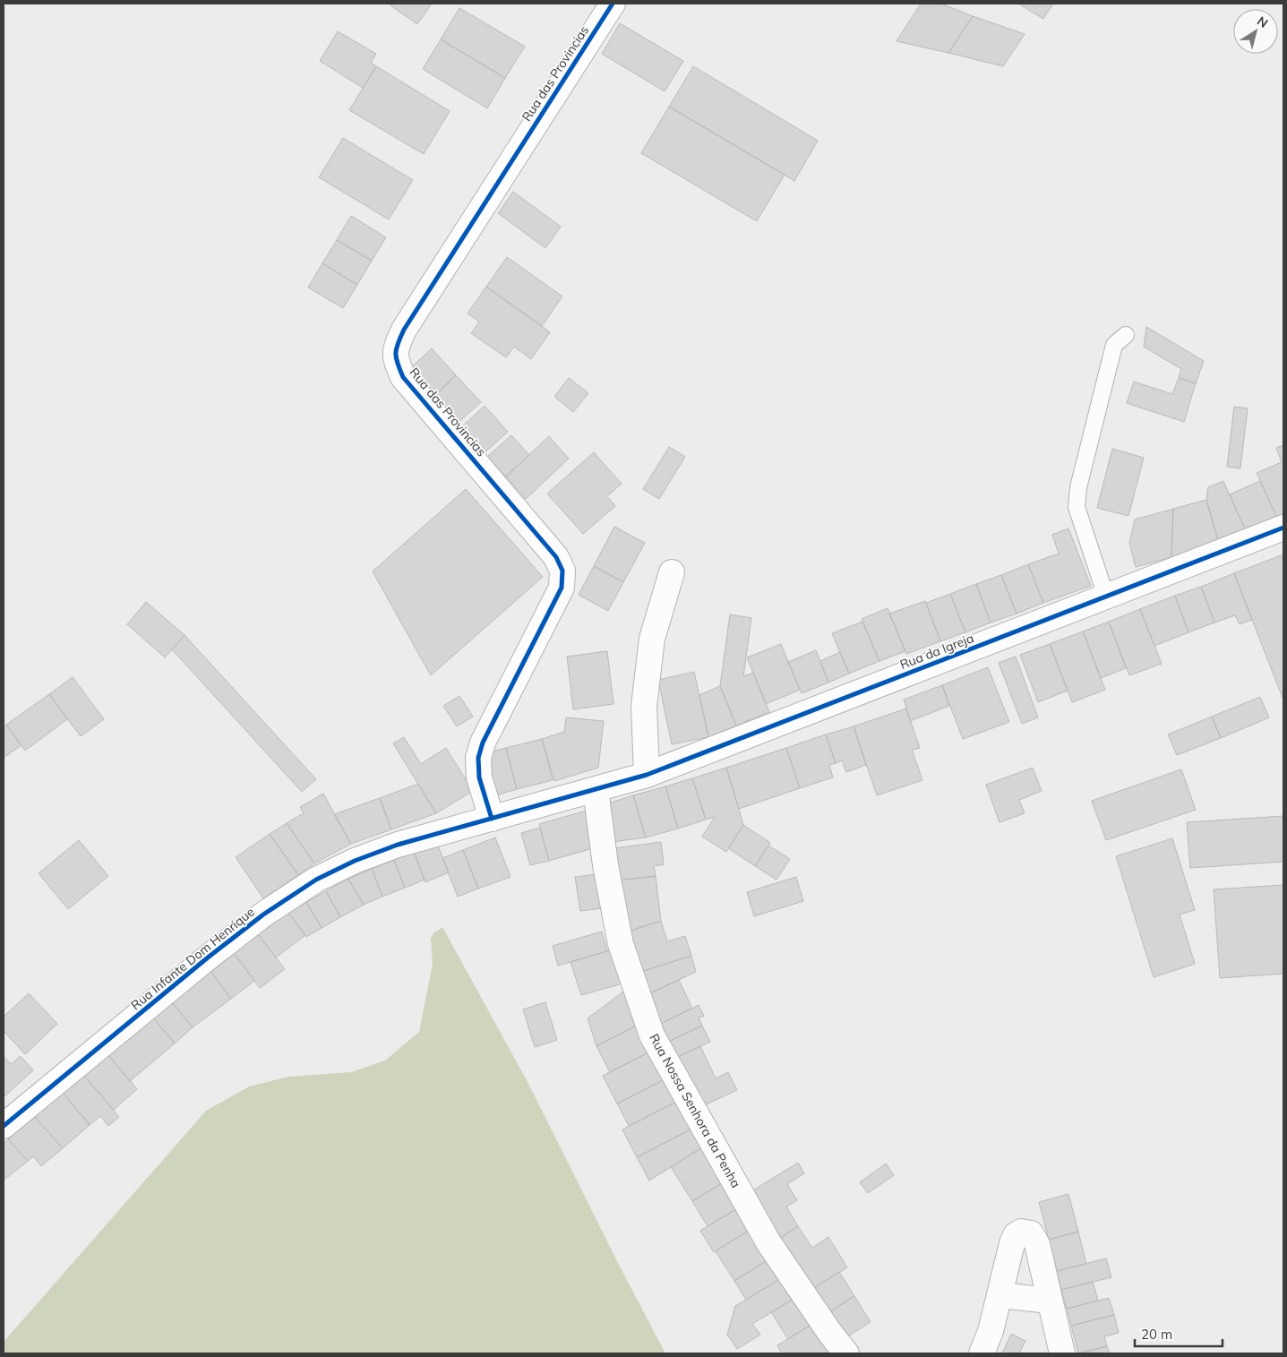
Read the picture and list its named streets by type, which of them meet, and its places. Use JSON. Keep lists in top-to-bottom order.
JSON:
{
  "streets": {
    "street": [
      "Rua das Provincias",
      "Rua da Igreja",
      "Rua Infante Dom Henrique",
      "Rua Nossa Senhora da Penha"
    ]
  },
  "crossings": [
    ["Rua das Provincias", "Rua Infante Dom Henrique"],
    ["Rua da Igreja", "Rua Infante Dom Henrique"],
    ["Rua da Igreja", "Rua Nossa Senhora da Penha"],
    ["Rua Infante Dom Henrique", "Rua Nossa Senhora da Penha"]
  ],
  "scale_bar": "20 m",
  "north": "top right"
}
